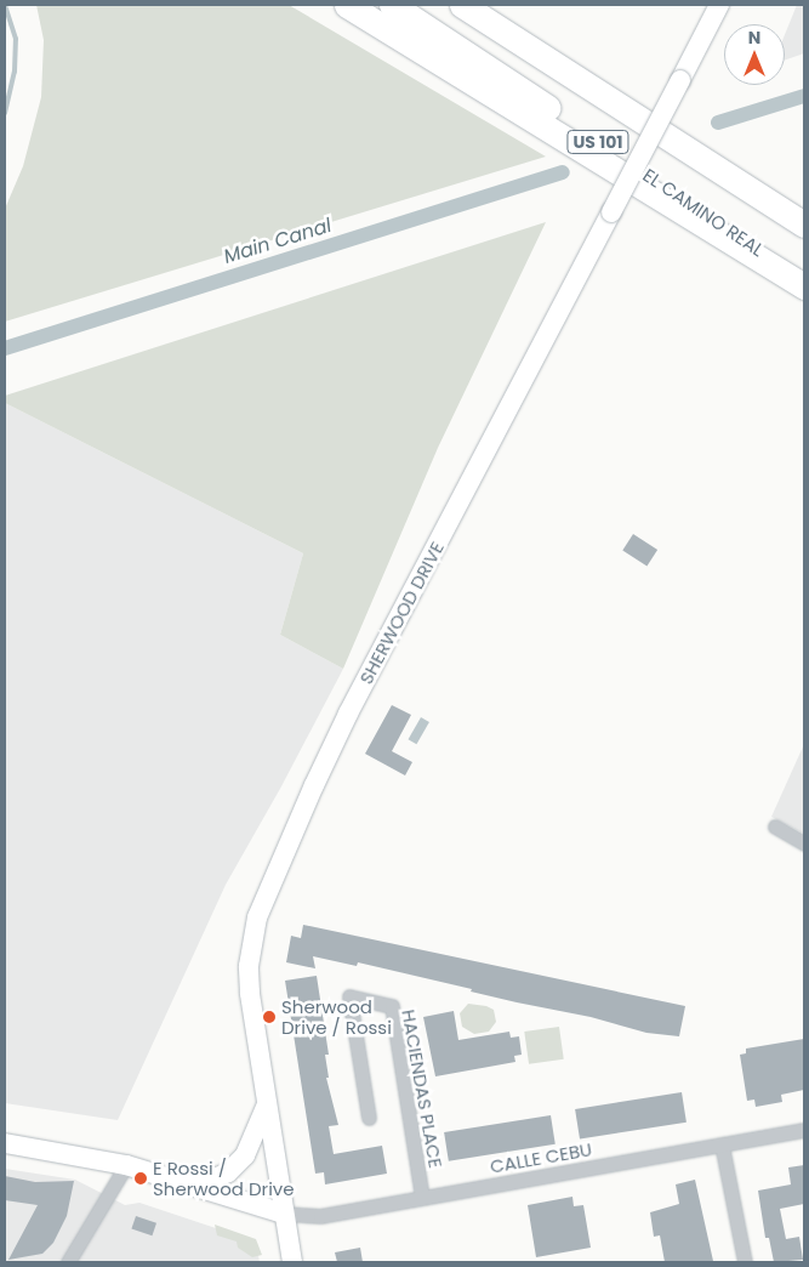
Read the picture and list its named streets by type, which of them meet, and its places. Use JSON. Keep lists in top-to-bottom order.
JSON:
{
  "streets": {
    "highway": ["US 101", "EL CAMINO REAL"],
    "main road": ["SHERWOOD DRIVE"],
    "street": ["HACIENDAS PLACE", "CALLE CEBU"]
  },
  "crossings": [
    ["SHERWOOD DRIVE", "CALLE CEBU"],
    ["HACIENDAS PLACE", "CALLE CEBU"]
  ],
  "water": ["Main Canal"],
  "places": ["Sherwood Drive / Rossi", "E Rossi / Sherwood Drive"],
  "north": "top"
}
